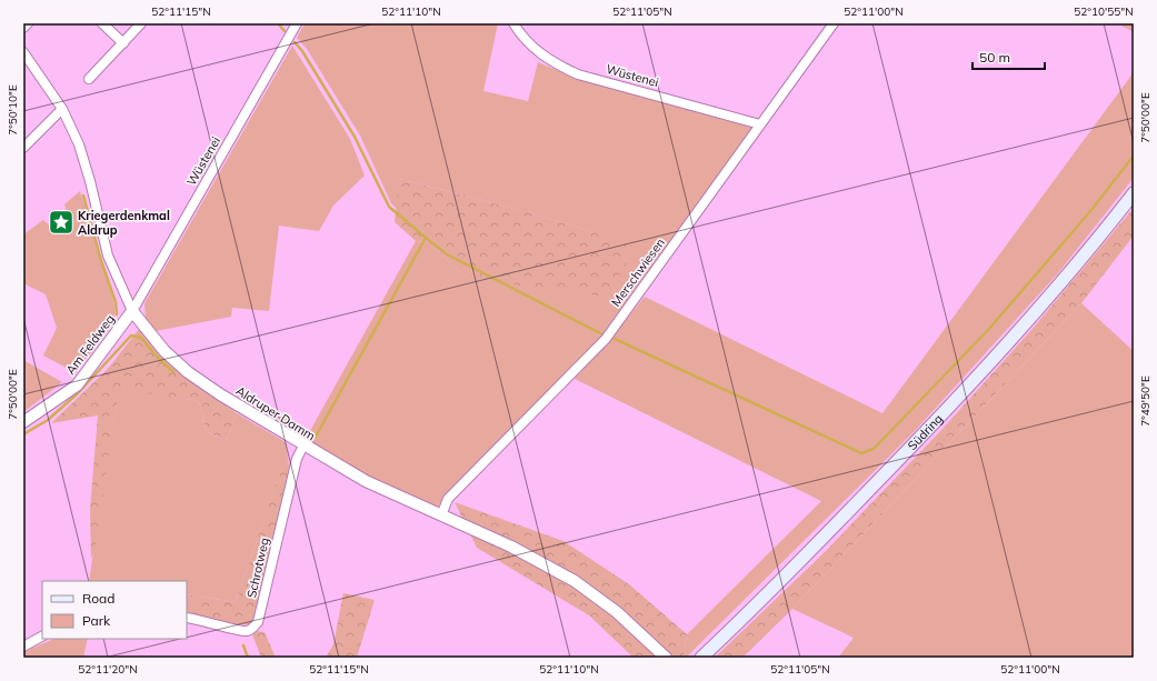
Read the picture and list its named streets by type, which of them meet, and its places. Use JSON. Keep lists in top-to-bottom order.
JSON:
{
  "streets": {
    "main road": ["Südring"],
    "street": [
      "Wüstenei",
      "Merschwiesen",
      "Am Feldweg",
      "Aldruper Damm",
      "Schrotweg"
    ]
  },
  "crossings": [
    ["Wüstenei", "Merschwiesen"],
    ["Wüstenei", "Am Feldweg"],
    ["Wüstenei", "Aldruper Damm"],
    ["Merschwiesen", "Aldruper Damm"],
    ["Am Feldweg", "Aldruper Damm"],
    ["Aldruper Damm", "Schrotweg"]
  ],
  "places": {
    "place": ["Kriegerdenkmal Aldrup"]
  },
  "legend": ["Road", "Park"],
  "scale_bar": "50 m",
  "coordinates": [
    "52°11'15\"N",
    "52°11'10\"N",
    "52°11'05\"N",
    "52°11'00\"N",
    "52°10'55\"N",
    "7°50'10\"E",
    "7°50'00\"E",
    "7°49'50\"E",
    "52°11'20\"N"
  ]
}
